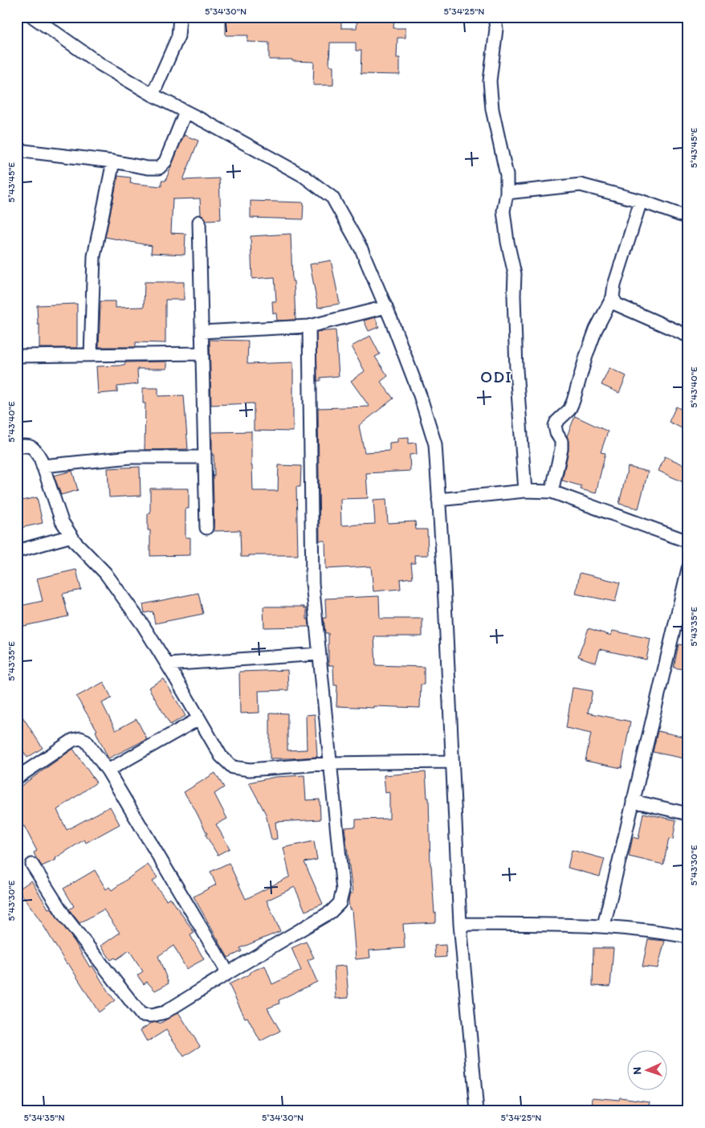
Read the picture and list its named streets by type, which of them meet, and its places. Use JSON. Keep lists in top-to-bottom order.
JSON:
{
  "districts": ["ODI"],
  "north": "left",
  "coordinates": [
    "5°34'30\"N",
    "5°34'25\"N",
    "5°43'45\"E",
    "5°43'40\"E",
    "5°43'35\"E",
    "5°43'30\"E",
    "5°34'35\"N"
  ]
}
